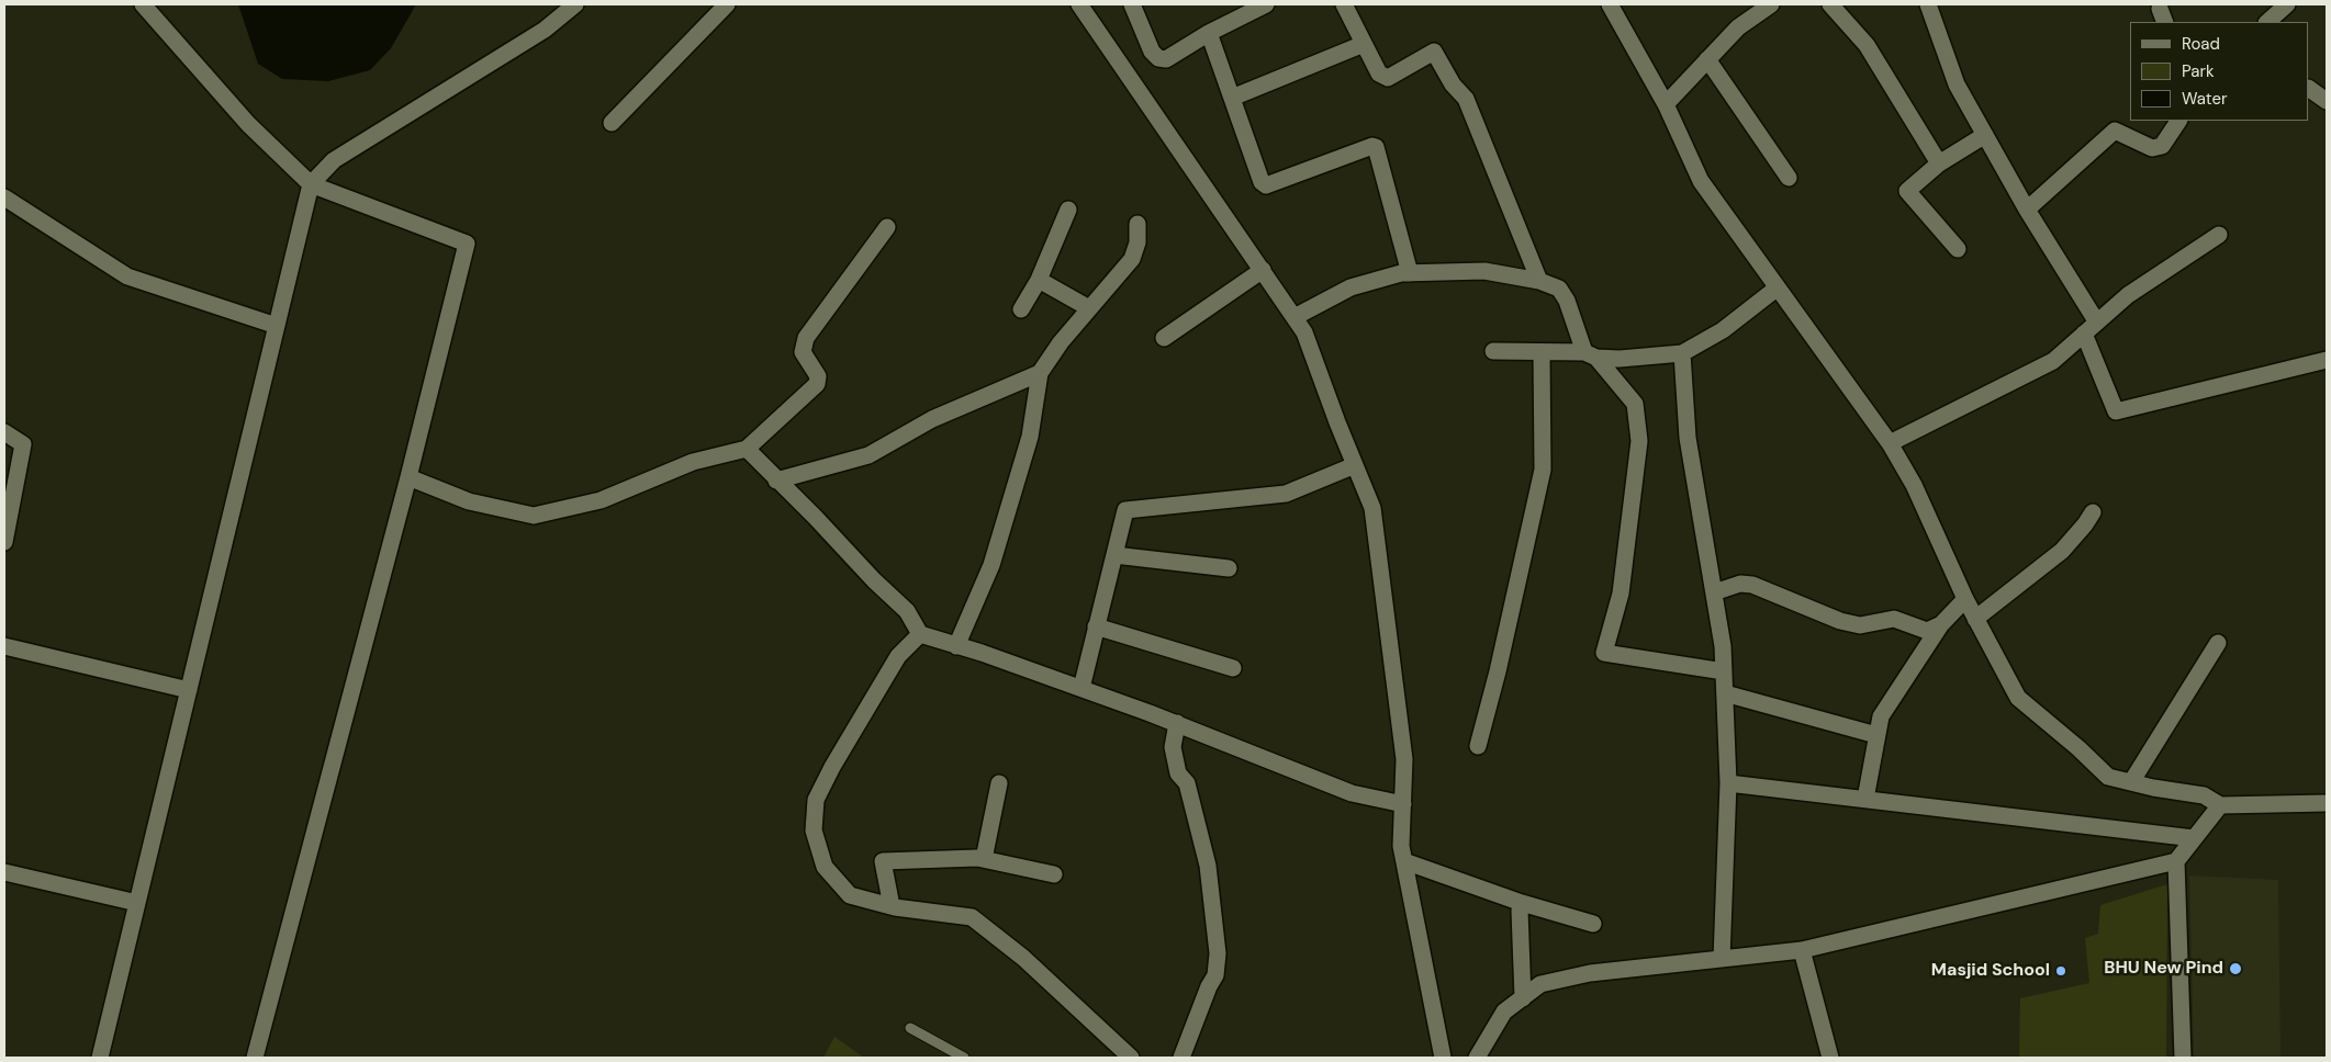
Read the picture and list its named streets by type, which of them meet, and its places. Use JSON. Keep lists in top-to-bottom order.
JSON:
{
  "places": ["BHU New Pind", "Masjid School"],
  "legend": ["Road", "Park", "Water"]
}
